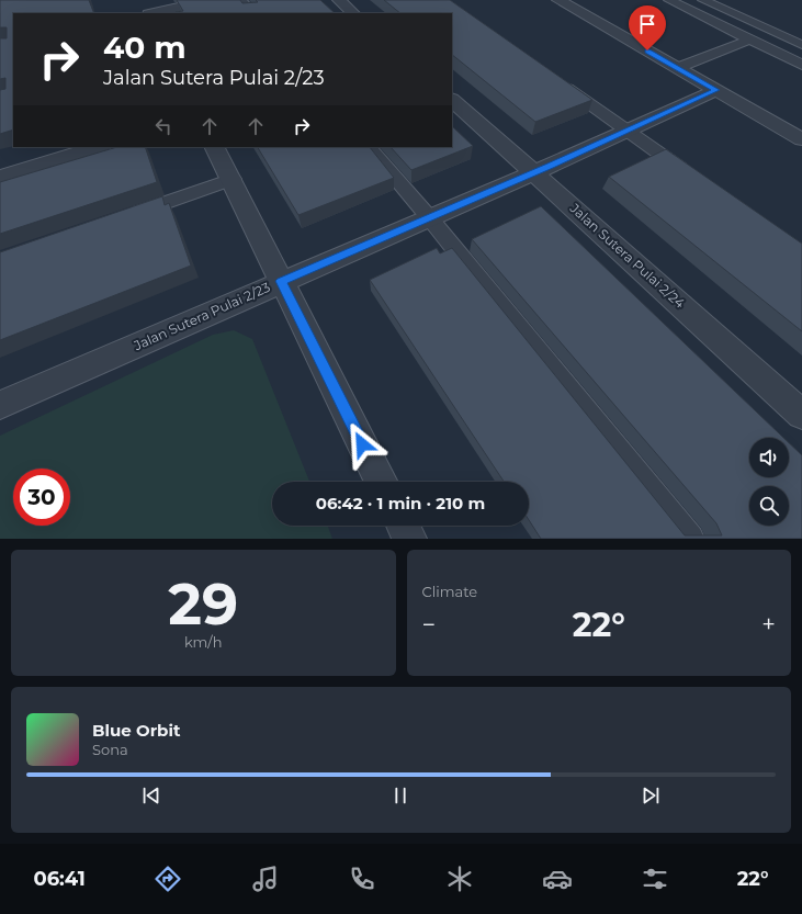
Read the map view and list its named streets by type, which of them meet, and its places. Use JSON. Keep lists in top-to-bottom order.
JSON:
{
  "streets": {
    "street": ["Jalan Sutera Pulai 2/24", "Jalan Sutera Pulai 2/23"]
  },
  "crossings": [
    ["Jalan Sutera Pulai 2/24", "Jalan Sutera Pulai 2/23"]
  ],
  "page": {
    "turn": ["40 m", "Jalan Sutera Pulai 2/23"],
    "limit": "30",
    "trip": "06:42 · 1 min · 210 m",
    "tile": [
      ["29", "km/h"],
      "Climate"
    ],
    "heat": ["−", "22°", "+"],
    "song": ["Blue Orbit", "Sona"],
    "tabs": ["06:41", "22°"]
  }
}
